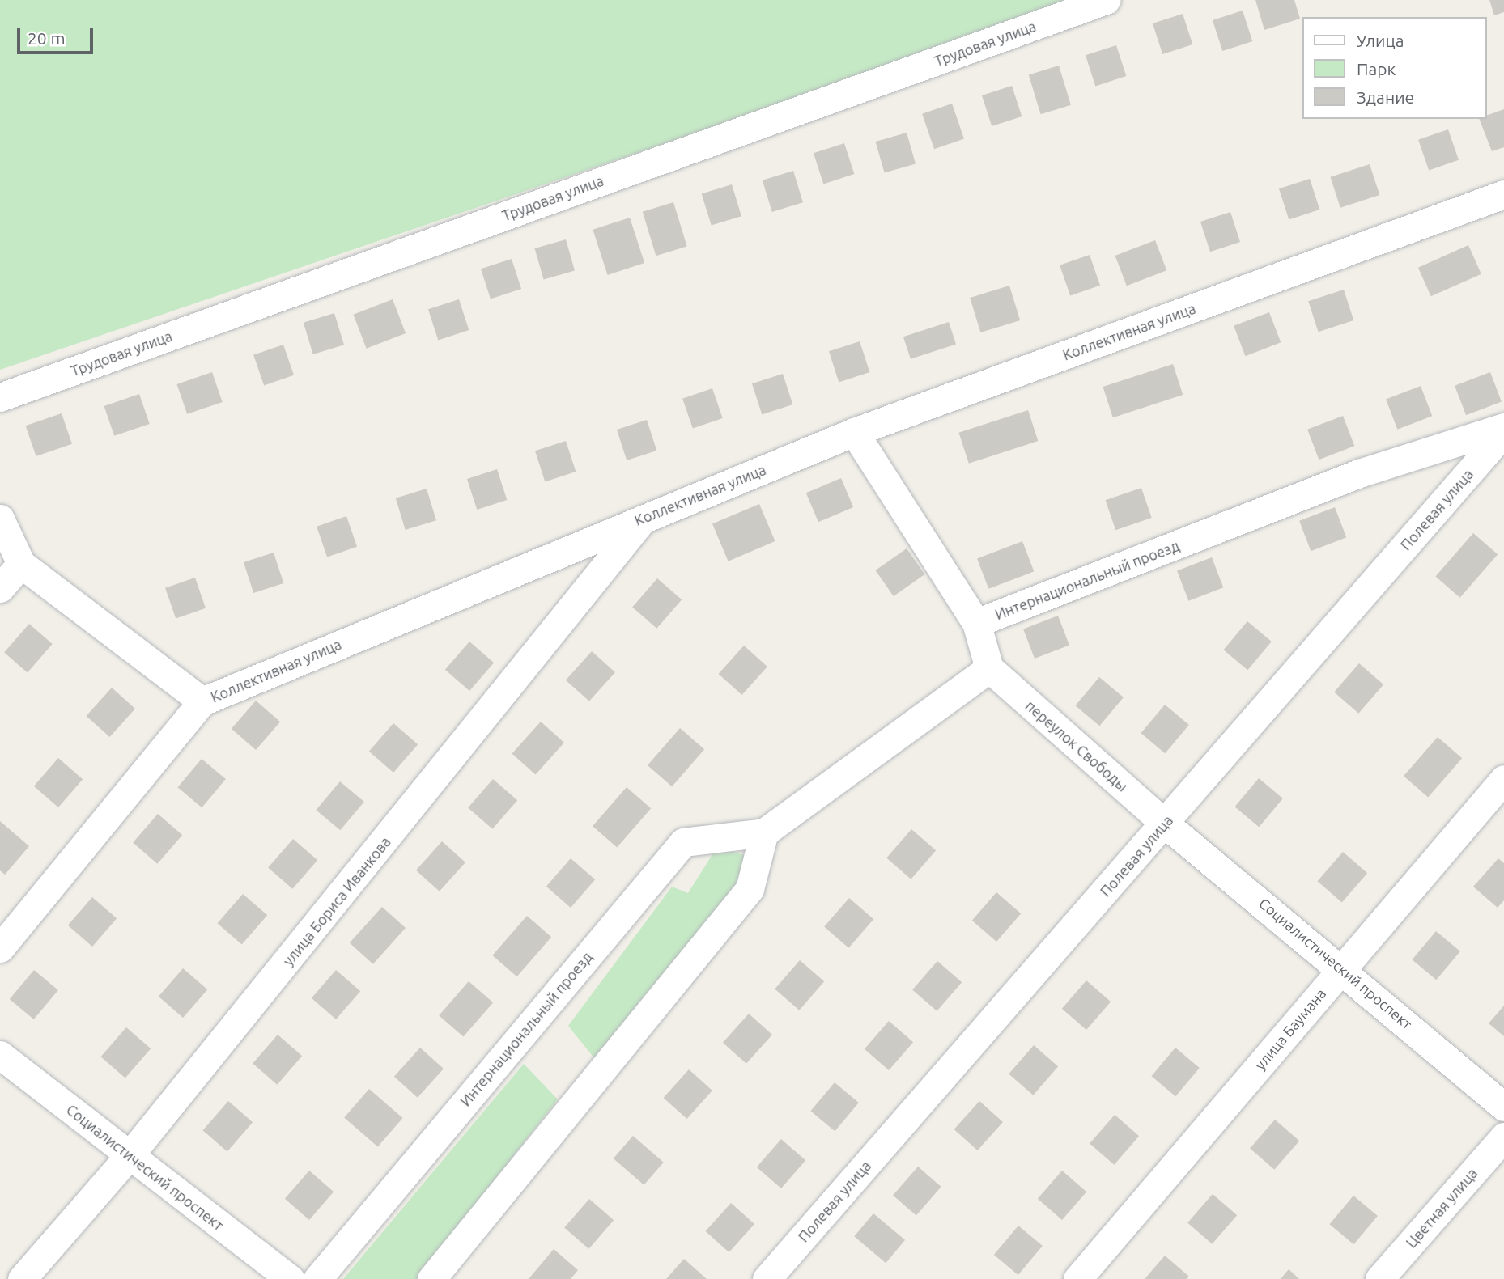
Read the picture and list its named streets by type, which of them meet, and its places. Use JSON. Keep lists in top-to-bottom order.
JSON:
{
  "streets": {
    "street": [
      "Трудовая улица",
      "Коллективная улица",
      "Полевая улица",
      "Интернациональный проезд",
      "переулок Свободы",
      "улица Бориса Иванкова",
      "Социалистический проспект",
      "улица Баумана",
      "Цветная улица"
    ]
  },
  "crossings": [
    ["Коллективная улица", "улица Бориса Иванкова"],
    ["Полевая улица", "переулок Свободы"],
    ["Полевая улица", "Социалистический проспект"],
    ["Интернациональный проезд", "переулок Свободы"],
    ["переулок Свободы", "Социалистический проспект"],
    ["улица Бориса Иванкова", "Социалистический проспект"],
    ["Социалистический проспект", "улица Баумана"]
  ],
  "legend": ["Улица", "Парк", "Здание"],
  "scale_bar": "20 m"
}
